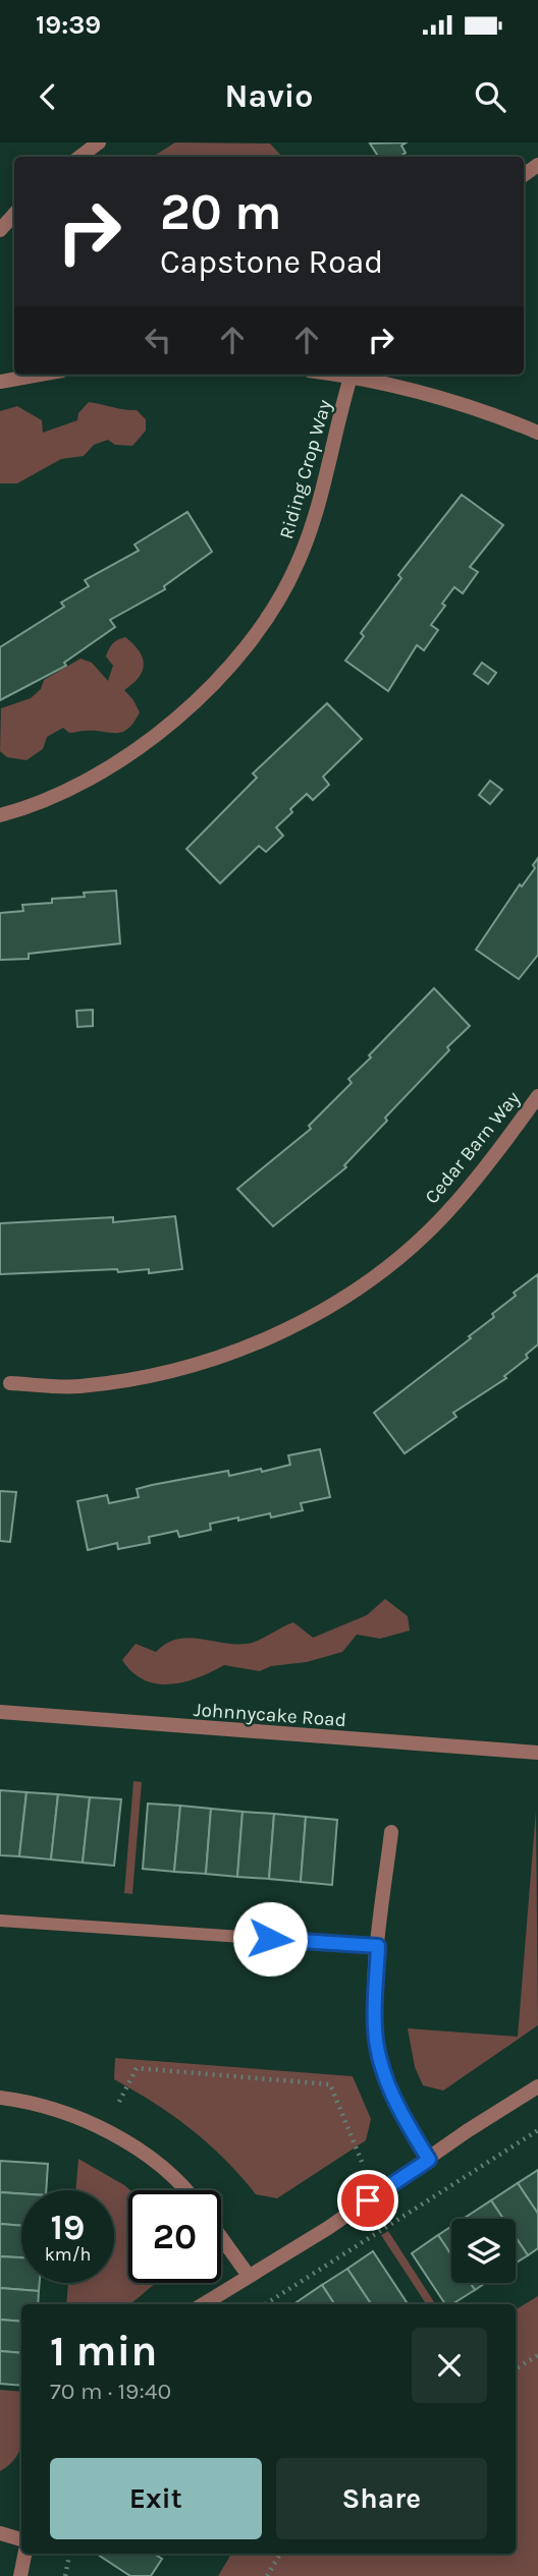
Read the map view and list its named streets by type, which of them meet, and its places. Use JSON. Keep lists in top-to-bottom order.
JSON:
{
  "streets": {
    "street": ["Riding Crop Way", "Cedar Barn Way", "Johnnycake Road"]
  },
  "page": {
    "status": "19:39",
    "header": "Navio",
    "turn": ["20 m", "Capstone Road"],
    "speed": "19 km/h",
    "limit": "20",
    "heading": ["1 min", "70 m · 19:40"],
    "buttons": ["Exit", "Share"]
  }
}
